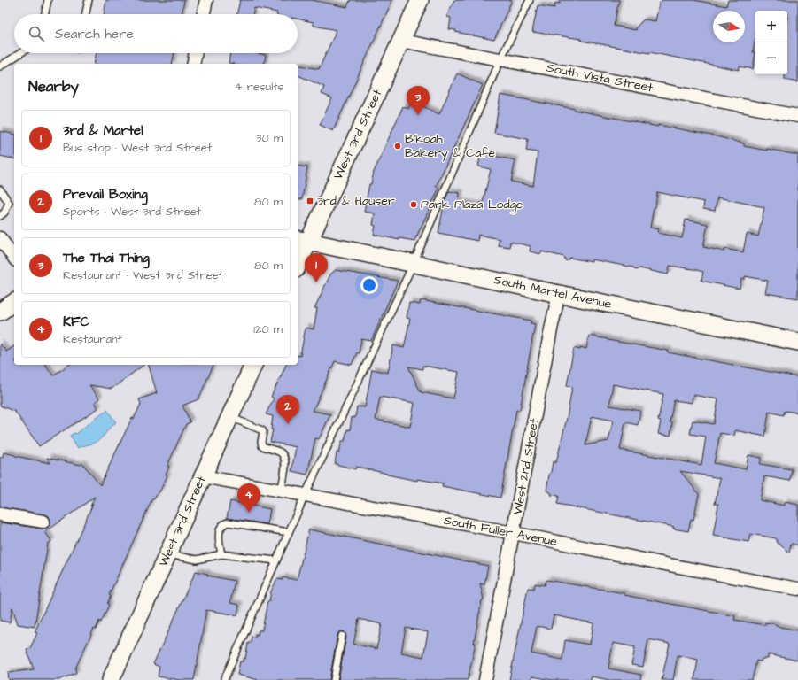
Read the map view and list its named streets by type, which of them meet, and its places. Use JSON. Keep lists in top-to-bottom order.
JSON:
{
  "streets": {
    "main road": ["West 3rd Street", "South Martel Avenue"],
    "street": ["South Vista Street", "West 2nd Street", "South Fuller Avenue"]
  },
  "crossings": [
    ["South Vista Street", "West 3rd Street"],
    ["West 3rd Street", "South Martel Avenue"],
    ["West 3rd Street", "South Fuller Avenue"],
    ["South Martel Avenue", "West 2nd Street"],
    ["West 2nd Street", "South Fuller Avenue"]
  ],
  "places": {
    "other": ["B'koah Bakery & Cafe", "Park Plaza Lodge"],
    "transit": ["3rd & Hauser"]
  },
  "north": "right",
  "page": {
    "map_buttons": ["+", "−"],
    "search": "Search here",
    "heading": ["Nearby", "4 results"],
    "pins": [
      "3",
      "1",
      "2",
      "4"
    ],
    "list": [
      {
        "mark": "1",
        "name": "3rd & Martel",
        "note": "Bus stop · West 3rd Street",
        "value": "30 m"
      },
      {
        "mark": "2",
        "name": "Prevail Boxing",
        "note": "Sports · West 3rd Street",
        "value": "80 m"
      },
      {
        "mark": "3",
        "name": "The Thai Thing",
        "note": "Restaurant · West 3rd Street",
        "value": "80 m"
      },
      {
        "mark": "4",
        "name": "KFC",
        "note": "Restaurant",
        "value": "120 m"
      }
    ]
  }
}
